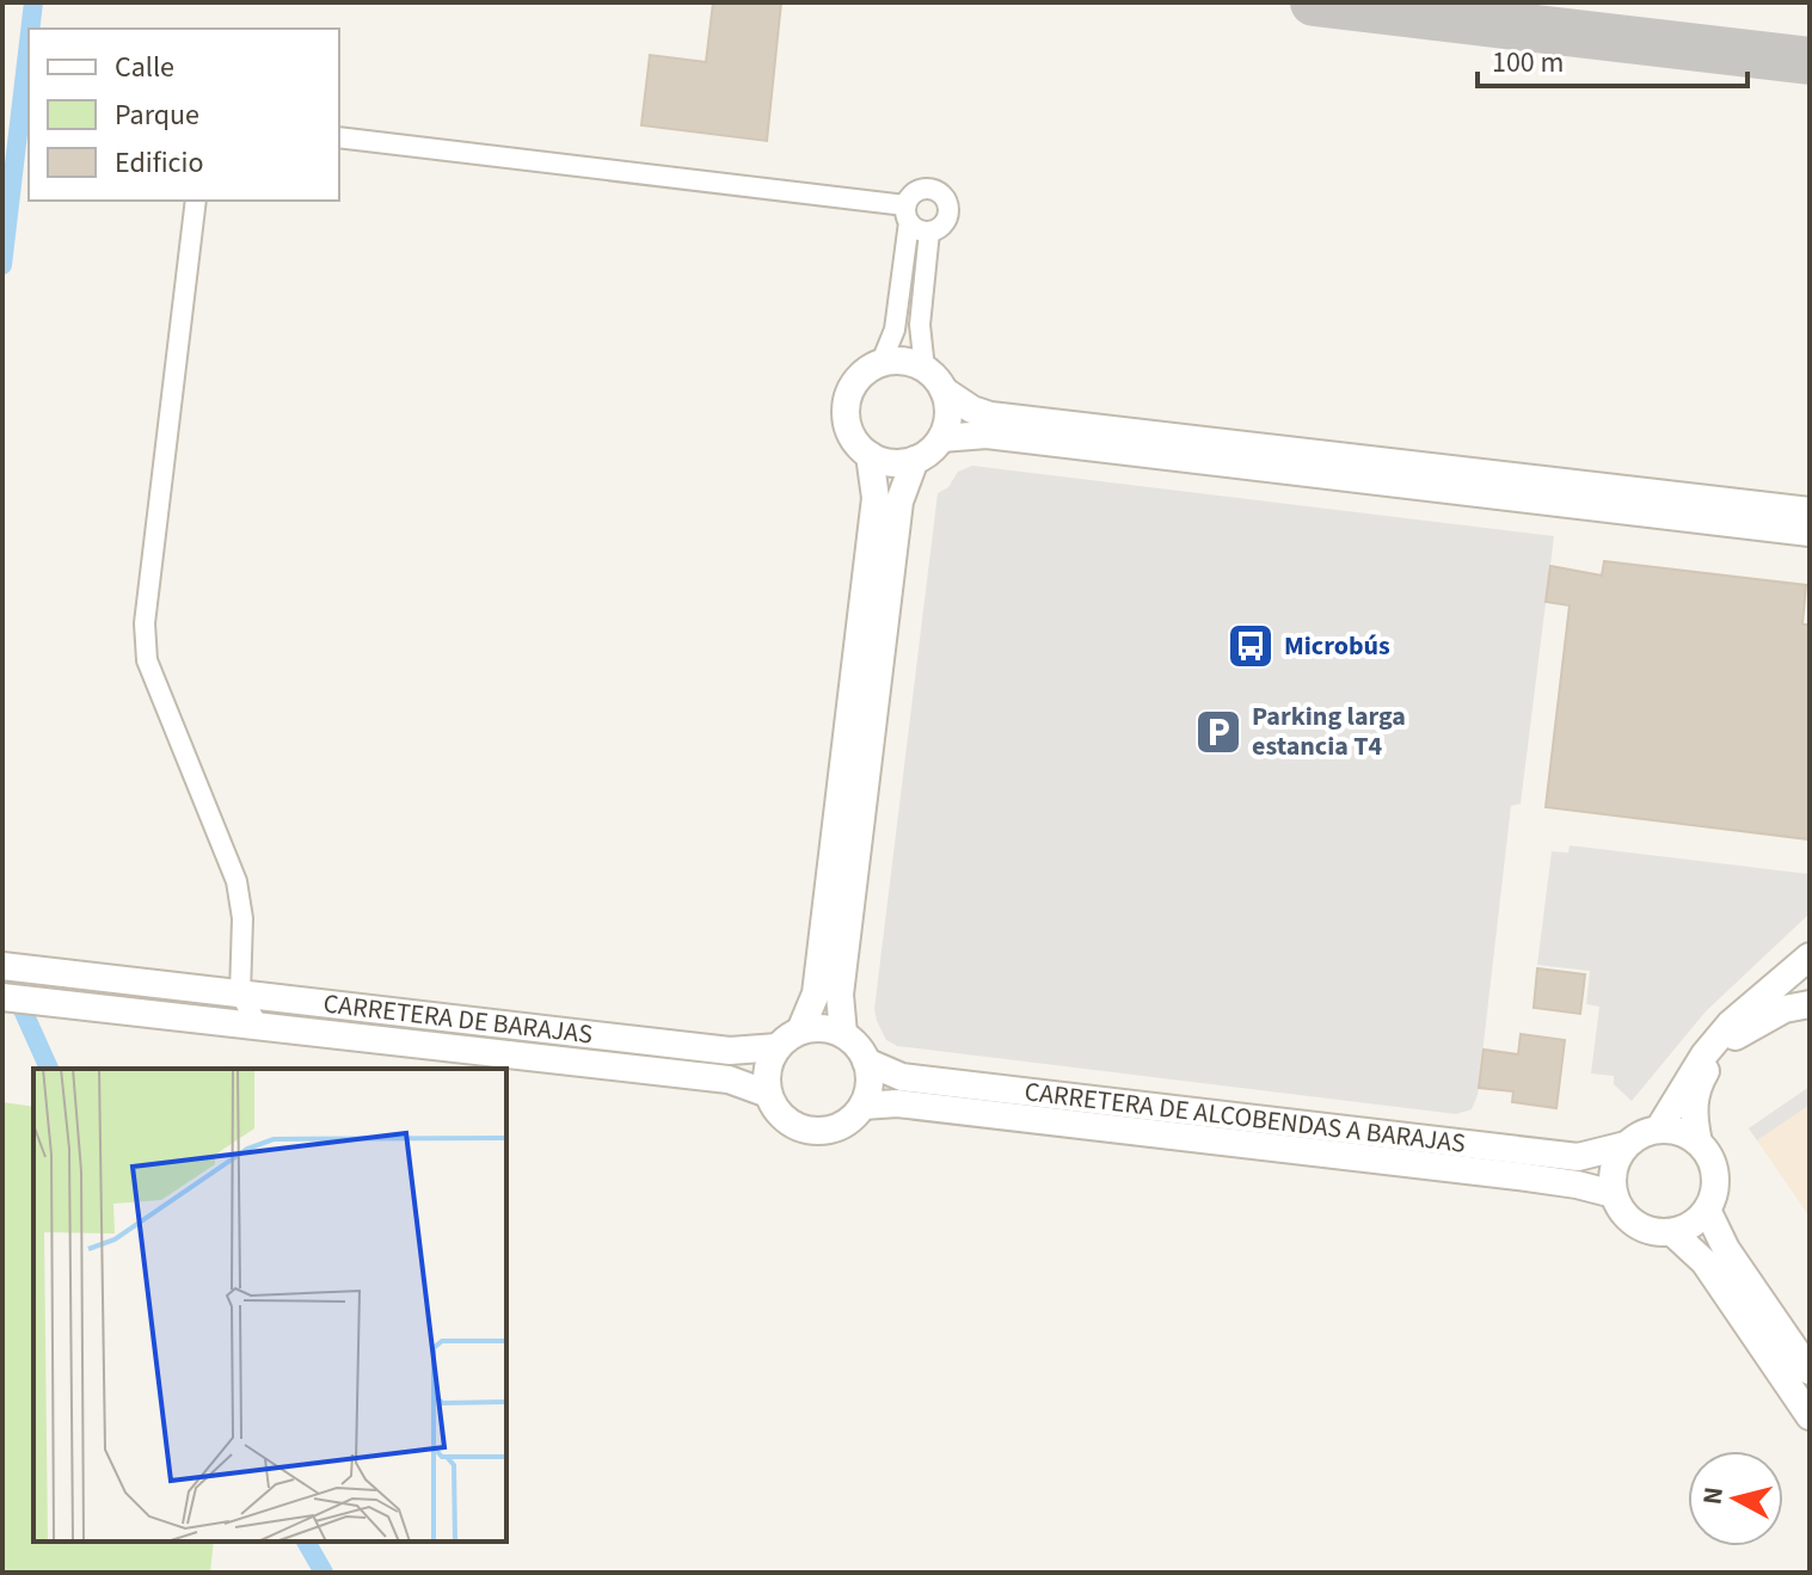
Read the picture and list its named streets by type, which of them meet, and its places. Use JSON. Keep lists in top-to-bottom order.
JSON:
{
  "streets": {
    "street": ["CARRETERA DE BARAJAS", "CARRETERA DE ALCOBENDAS A BARAJAS"]
  },
  "crossings": [
    ["CARRETERA DE BARAJAS", "CARRETERA DE ALCOBENDAS A BARAJAS"]
  ],
  "places": {
    "bus stop": ["Microbús"],
    "parking": ["Parking larga estancia T4"]
  },
  "legend": ["Calle", "Parque", "Edificio"],
  "scale_bar": "100 m",
  "north": "left"
}
